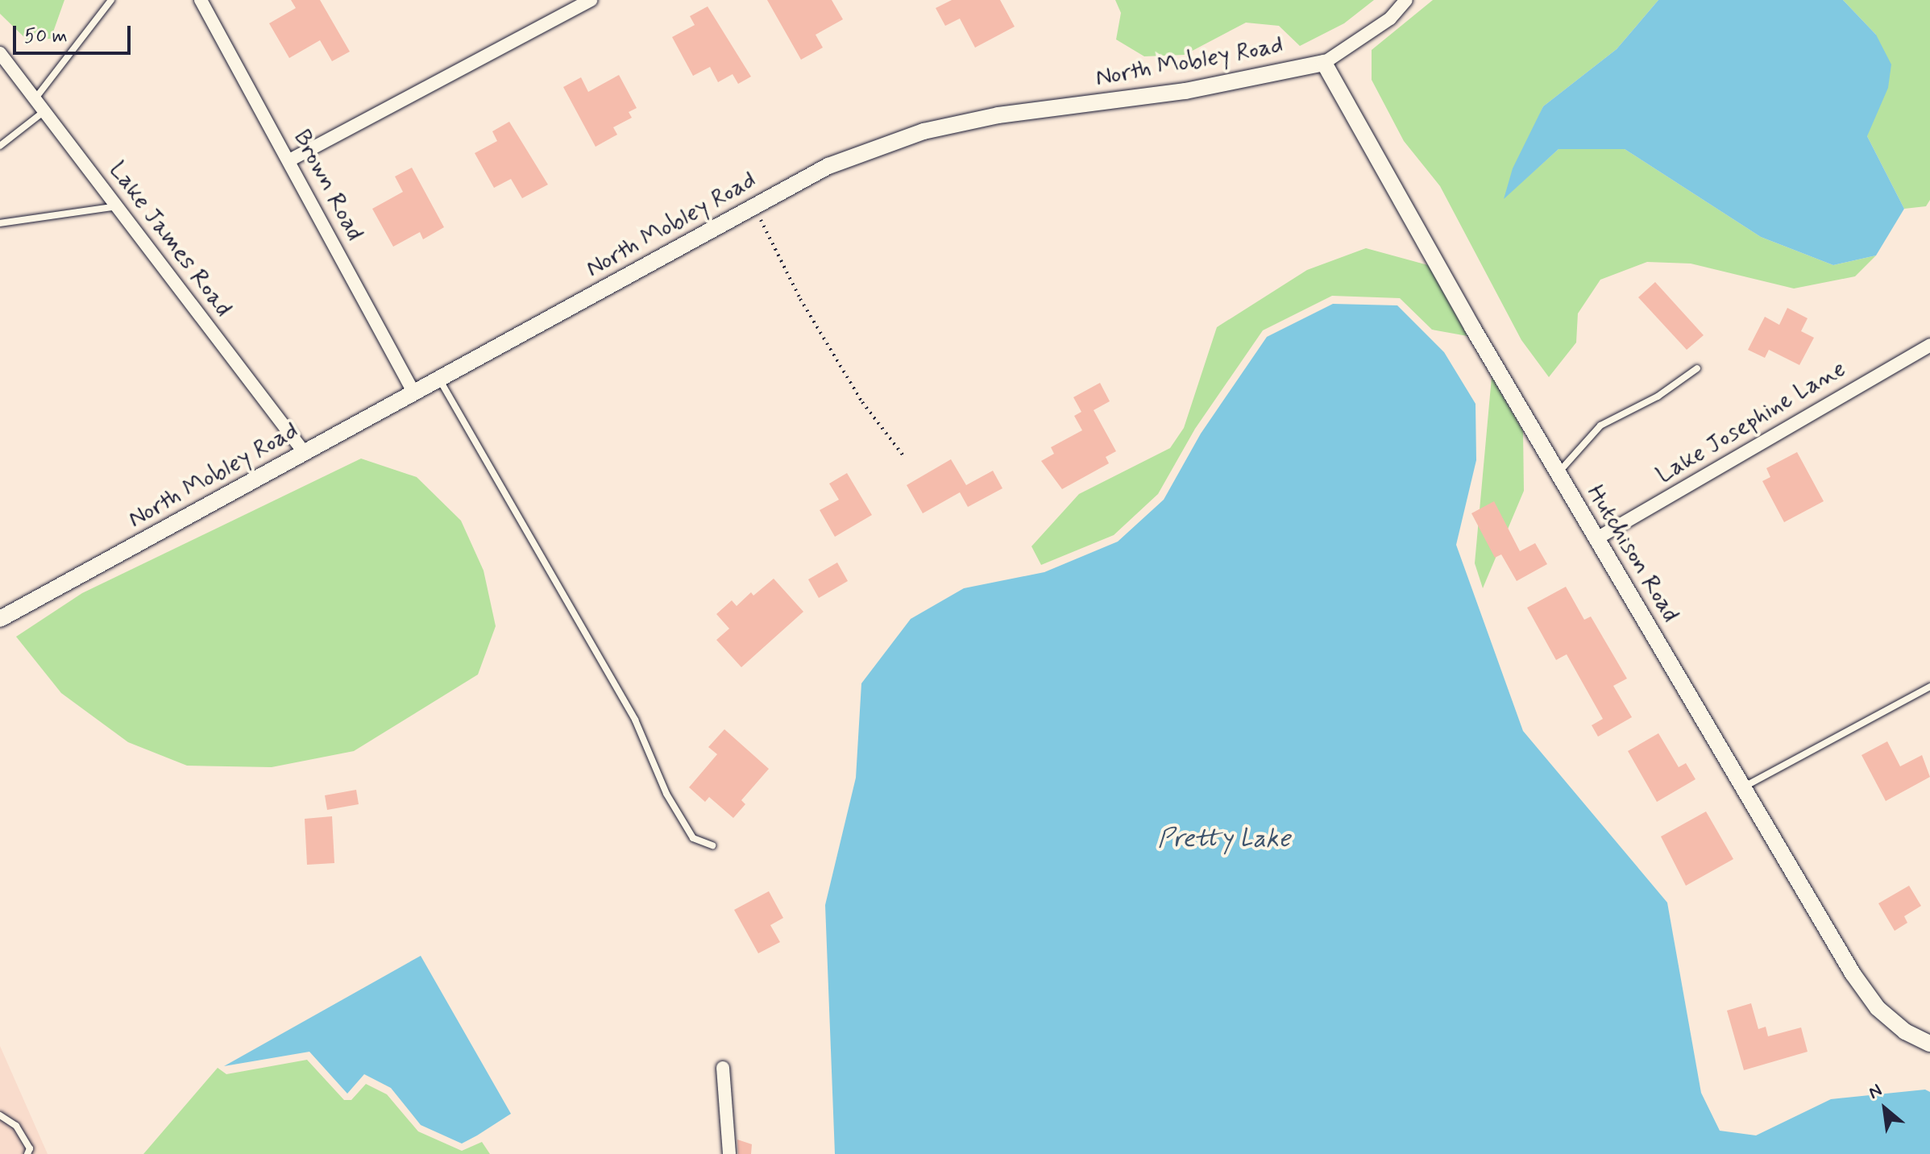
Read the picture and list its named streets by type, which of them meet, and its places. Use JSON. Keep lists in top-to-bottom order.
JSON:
{
  "streets": {
    "street": [
      "North Mobley Road",
      "Brown Road",
      "Lake James Road",
      "Lake Josephine Lane",
      "Hutchison Road"
    ]
  },
  "crossings": [
    ["North Mobley Road", "Brown Road"],
    ["North Mobley Road", "Lake James Road"],
    ["North Mobley Road", "Hutchison Road"],
    ["Lake Josephine Lane", "Hutchison Road"]
  ],
  "water": ["Pretty Lake"],
  "scale_bar": "50 m",
  "north": "top left"
}
